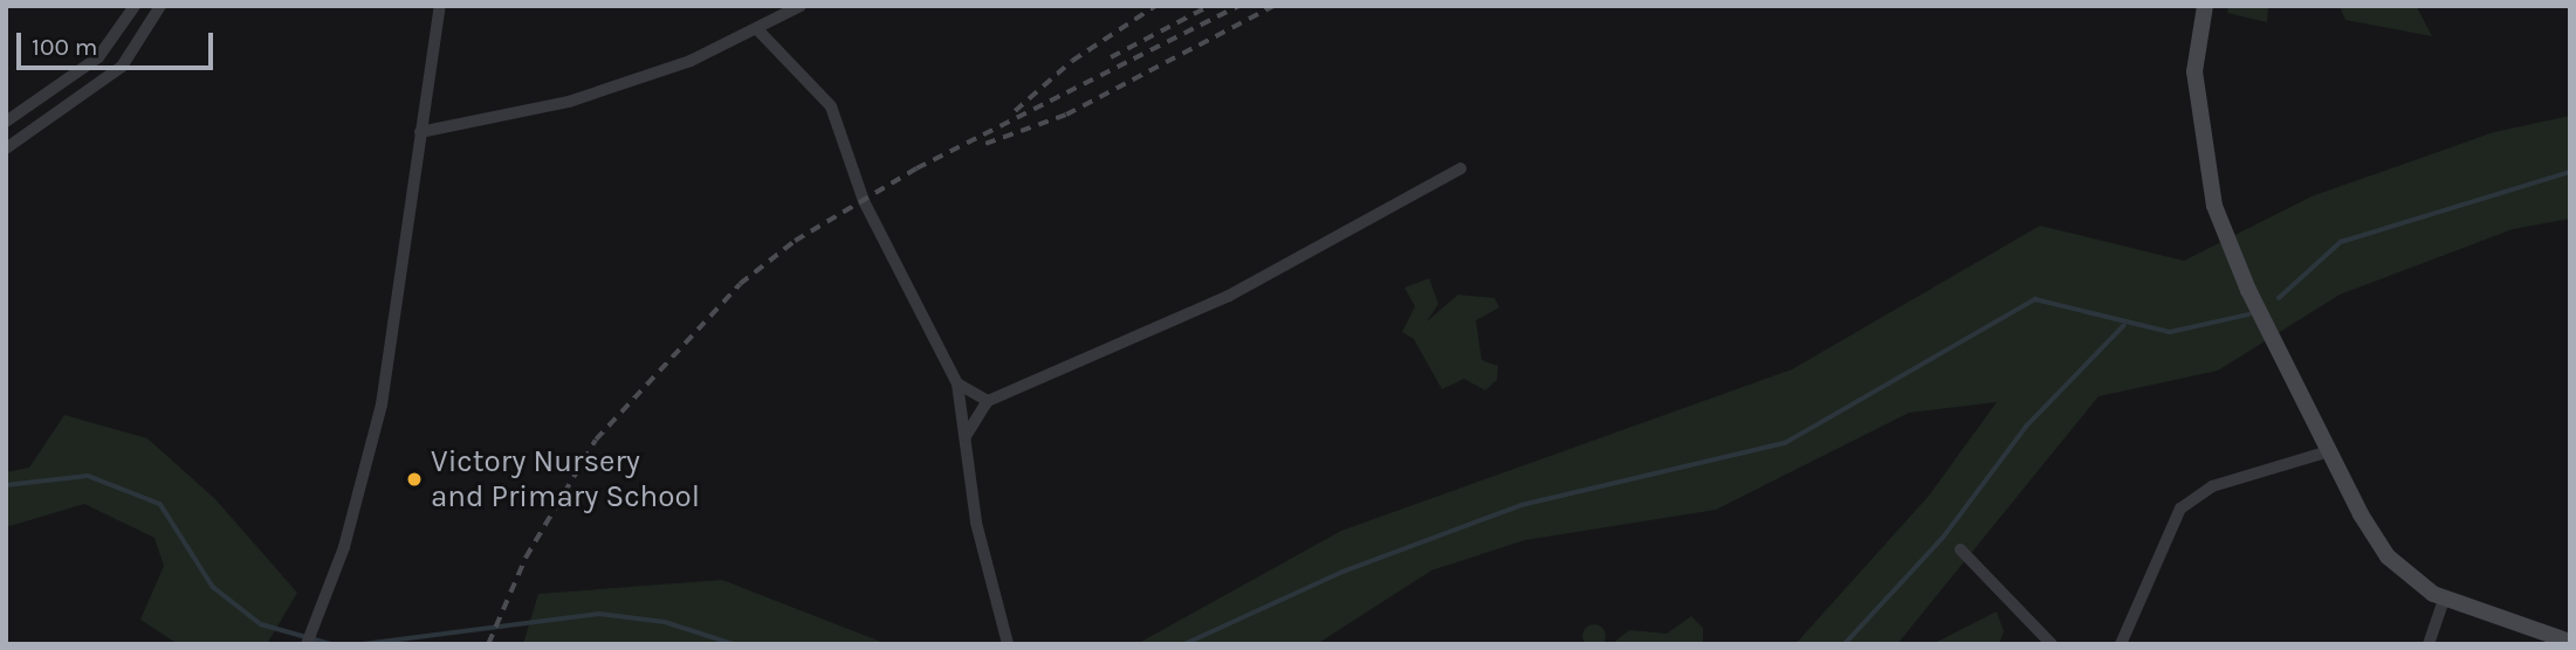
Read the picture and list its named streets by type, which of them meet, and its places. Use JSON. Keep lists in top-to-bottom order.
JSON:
{
  "places": ["Victory Nursery and Primary School"],
  "scale_bar": "100 m"
}
